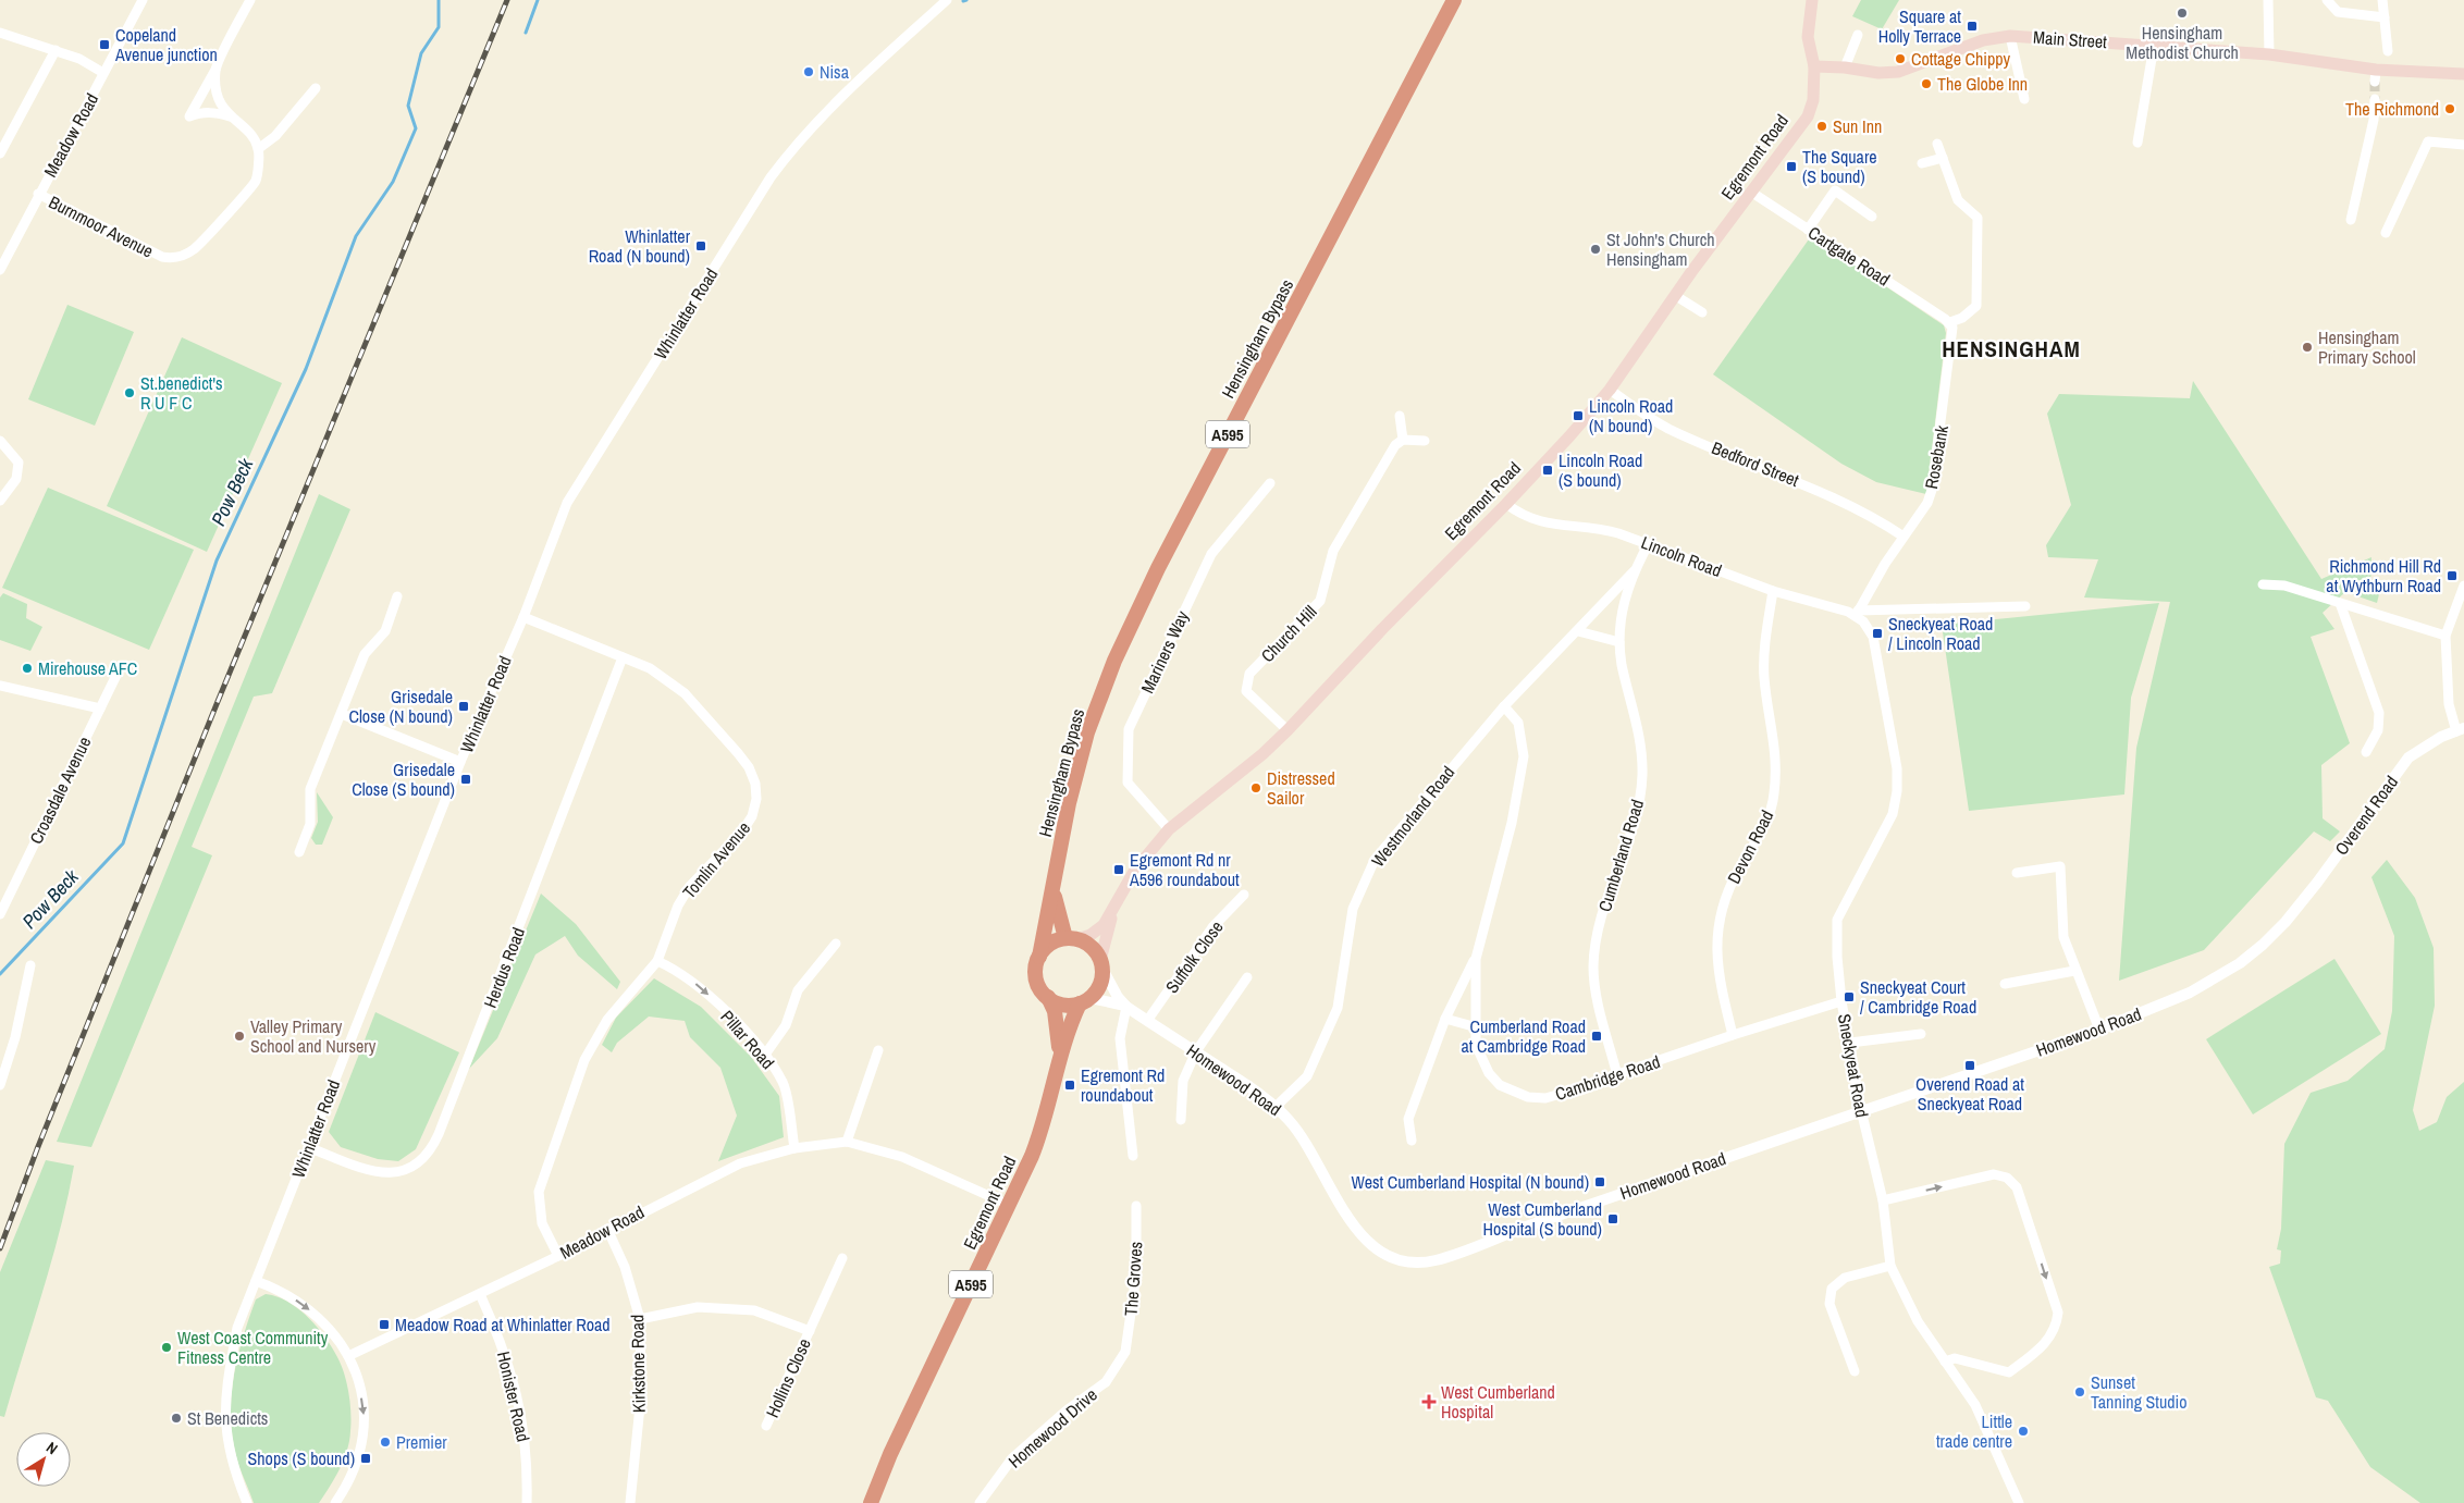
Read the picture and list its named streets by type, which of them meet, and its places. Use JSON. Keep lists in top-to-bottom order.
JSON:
{
  "streets": {
    "highway": ["Egremont Road", "Hensingham Bypass", "A595"],
    "main road": ["Main Street"],
    "street": [
      "Meadow Road",
      "Burnmoor Avenue",
      "Cartgate Road",
      "Whinlatter Road",
      "Rosebank",
      "Bedford Street",
      "Lincoln Road",
      "Church Hill",
      "Mariners Way",
      "Croasdale Avenue",
      "Overend Road",
      "Westmorland Road",
      "Devon Road",
      "Cumberland Road",
      "Tomlin Avenue",
      "Suffolk Close",
      "Herdus Road",
      "Homewood Road",
      "Pillar Road",
      "Sneckyeat Road",
      "Cambridge Road",
      "The Groves",
      "Kirkstone Road",
      "Hollins Close",
      "Honister Road",
      "Homewood Drive"
    ]
  },
  "crossings": [
    ["Main Street", "Egremont Road"],
    ["Meadow Road", "Egremont Road"],
    ["Meadow Road", "Burnmoor Avenue"],
    ["Meadow Road", "Tomlin Avenue"],
    ["Meadow Road", "Pillar Road"],
    ["Meadow Road", "Kirkstone Road"],
    ["Meadow Road", "Honister Road"],
    ["Egremont Road", "Cartgate Road"],
    ["Egremont Road", "A595"],
    ["Egremont Road", "Bedford Street"],
    ["Egremont Road", "Lincoln Road"],
    ["Egremont Road", "Church Hill"],
    ["Egremont Road", "Mariners Way"],
    ["Cartgate Road", "Rosebank"],
    ["Whinlatter Road", "Tomlin Avenue"],
    ["Whinlatter Road", "Herdus Road"],
    ["Hensingham Bypass", "A595"],
    ["Rosebank", "Bedford Street"],
    ["Rosebank", "Lincoln Road"],
    ["Rosebank", "Sneckyeat Road"],
    ["Lincoln Road", "Devon Road"],
    ["Lincoln Road", "Cumberland Road"],
    ["Lincoln Road", "Sneckyeat Road"],
    ["Overend Road", "Homewood Road"],
    ["Westmorland Road", "Cumberland Road"],
    ["Westmorland Road", "Homewood Road"],
    ["Westmorland Road", "Cambridge Road"],
    ["Devon Road", "Cambridge Road"],
    ["Cumberland Road", "Cambridge Road"],
    ["Tomlin Avenue", "Herdus Road"],
    ["Tomlin Avenue", "Pillar Road"],
    ["Suffolk Close", "Homewood Road"],
    ["Homewood Road", "Sneckyeat Road"],
    ["Sneckyeat Road", "Cambridge Road"],
    ["The Groves", "Homewood Drive"],
    ["Kirkstone Road", "Hollins Close"]
  ],
  "one_way": ["Pillar Road"],
  "districts": ["HENSINGHAM"],
  "water": ["Pow Beck"],
  "places": {
    "other": [
      "Hensingham Methodist Church",
      "Cottage Chippy",
      "Nisa",
      "The Globe Inn",
      "The Richmond",
      "Sun Inn",
      "St John's Church Hensingham",
      "Hensingham Primary School",
      "St.benedict's R U F C",
      "Mirehouse AFC",
      "Distressed Sailor",
      "Valley Primary School and Nursery",
      "West Coast Community Fitness Centre",
      "Sunset Tanning Studio",
      "St Benedicts",
      "Little trade centre",
      "Premier"
    ],
    "transit": [
      "Square at Holly Terrace",
      "Copeland Avenue junction",
      "The Square (S bound)",
      "Whinlatter Road (N bound)",
      "Lincoln Road (N bound)",
      "Lincoln Road (S bound)",
      "Richmond Hill Rd at Wythburn Road",
      "Sneckyeat Road / Lincoln Road",
      "Grisedale Close (N bound)",
      "Grisedale Close (S bound)",
      "Egremont Rd nr A596 roundabout",
      "Sneckyeat Court / Cambridge Road",
      "Cumberland Road at Cambridge Road",
      "Overend Road at Sneckyeat Road",
      "Egremont Rd roundabout",
      "West Cumberland Hospital (N bound)",
      "West Cumberland Hospital (S bound)",
      "Meadow Road at Whinlatter Road",
      "Shops (S bound)"
    ],
    "health": ["West Cumberland Hospital"]
  },
  "north": "top right"
}
